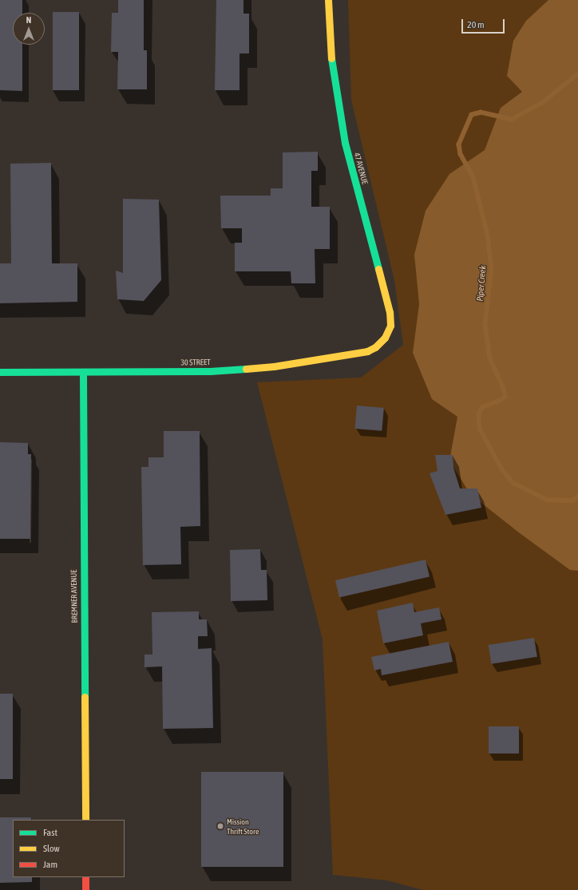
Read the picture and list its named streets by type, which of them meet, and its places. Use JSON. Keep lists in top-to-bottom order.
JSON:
{
  "streets": {
    "street": ["47 AVENUE", "30 STREET", "BREMNER AVENUE"]
  },
  "crossings": [
    ["47 AVENUE", "30 STREET"],
    ["30 STREET", "BREMNER AVENUE"]
  ],
  "water": ["Piper Creek"],
  "places": ["Mission Thrift Store"],
  "legend": ["Fast", "Slow", "Jam"],
  "scale_bar": "20 m",
  "north": "top"
}
